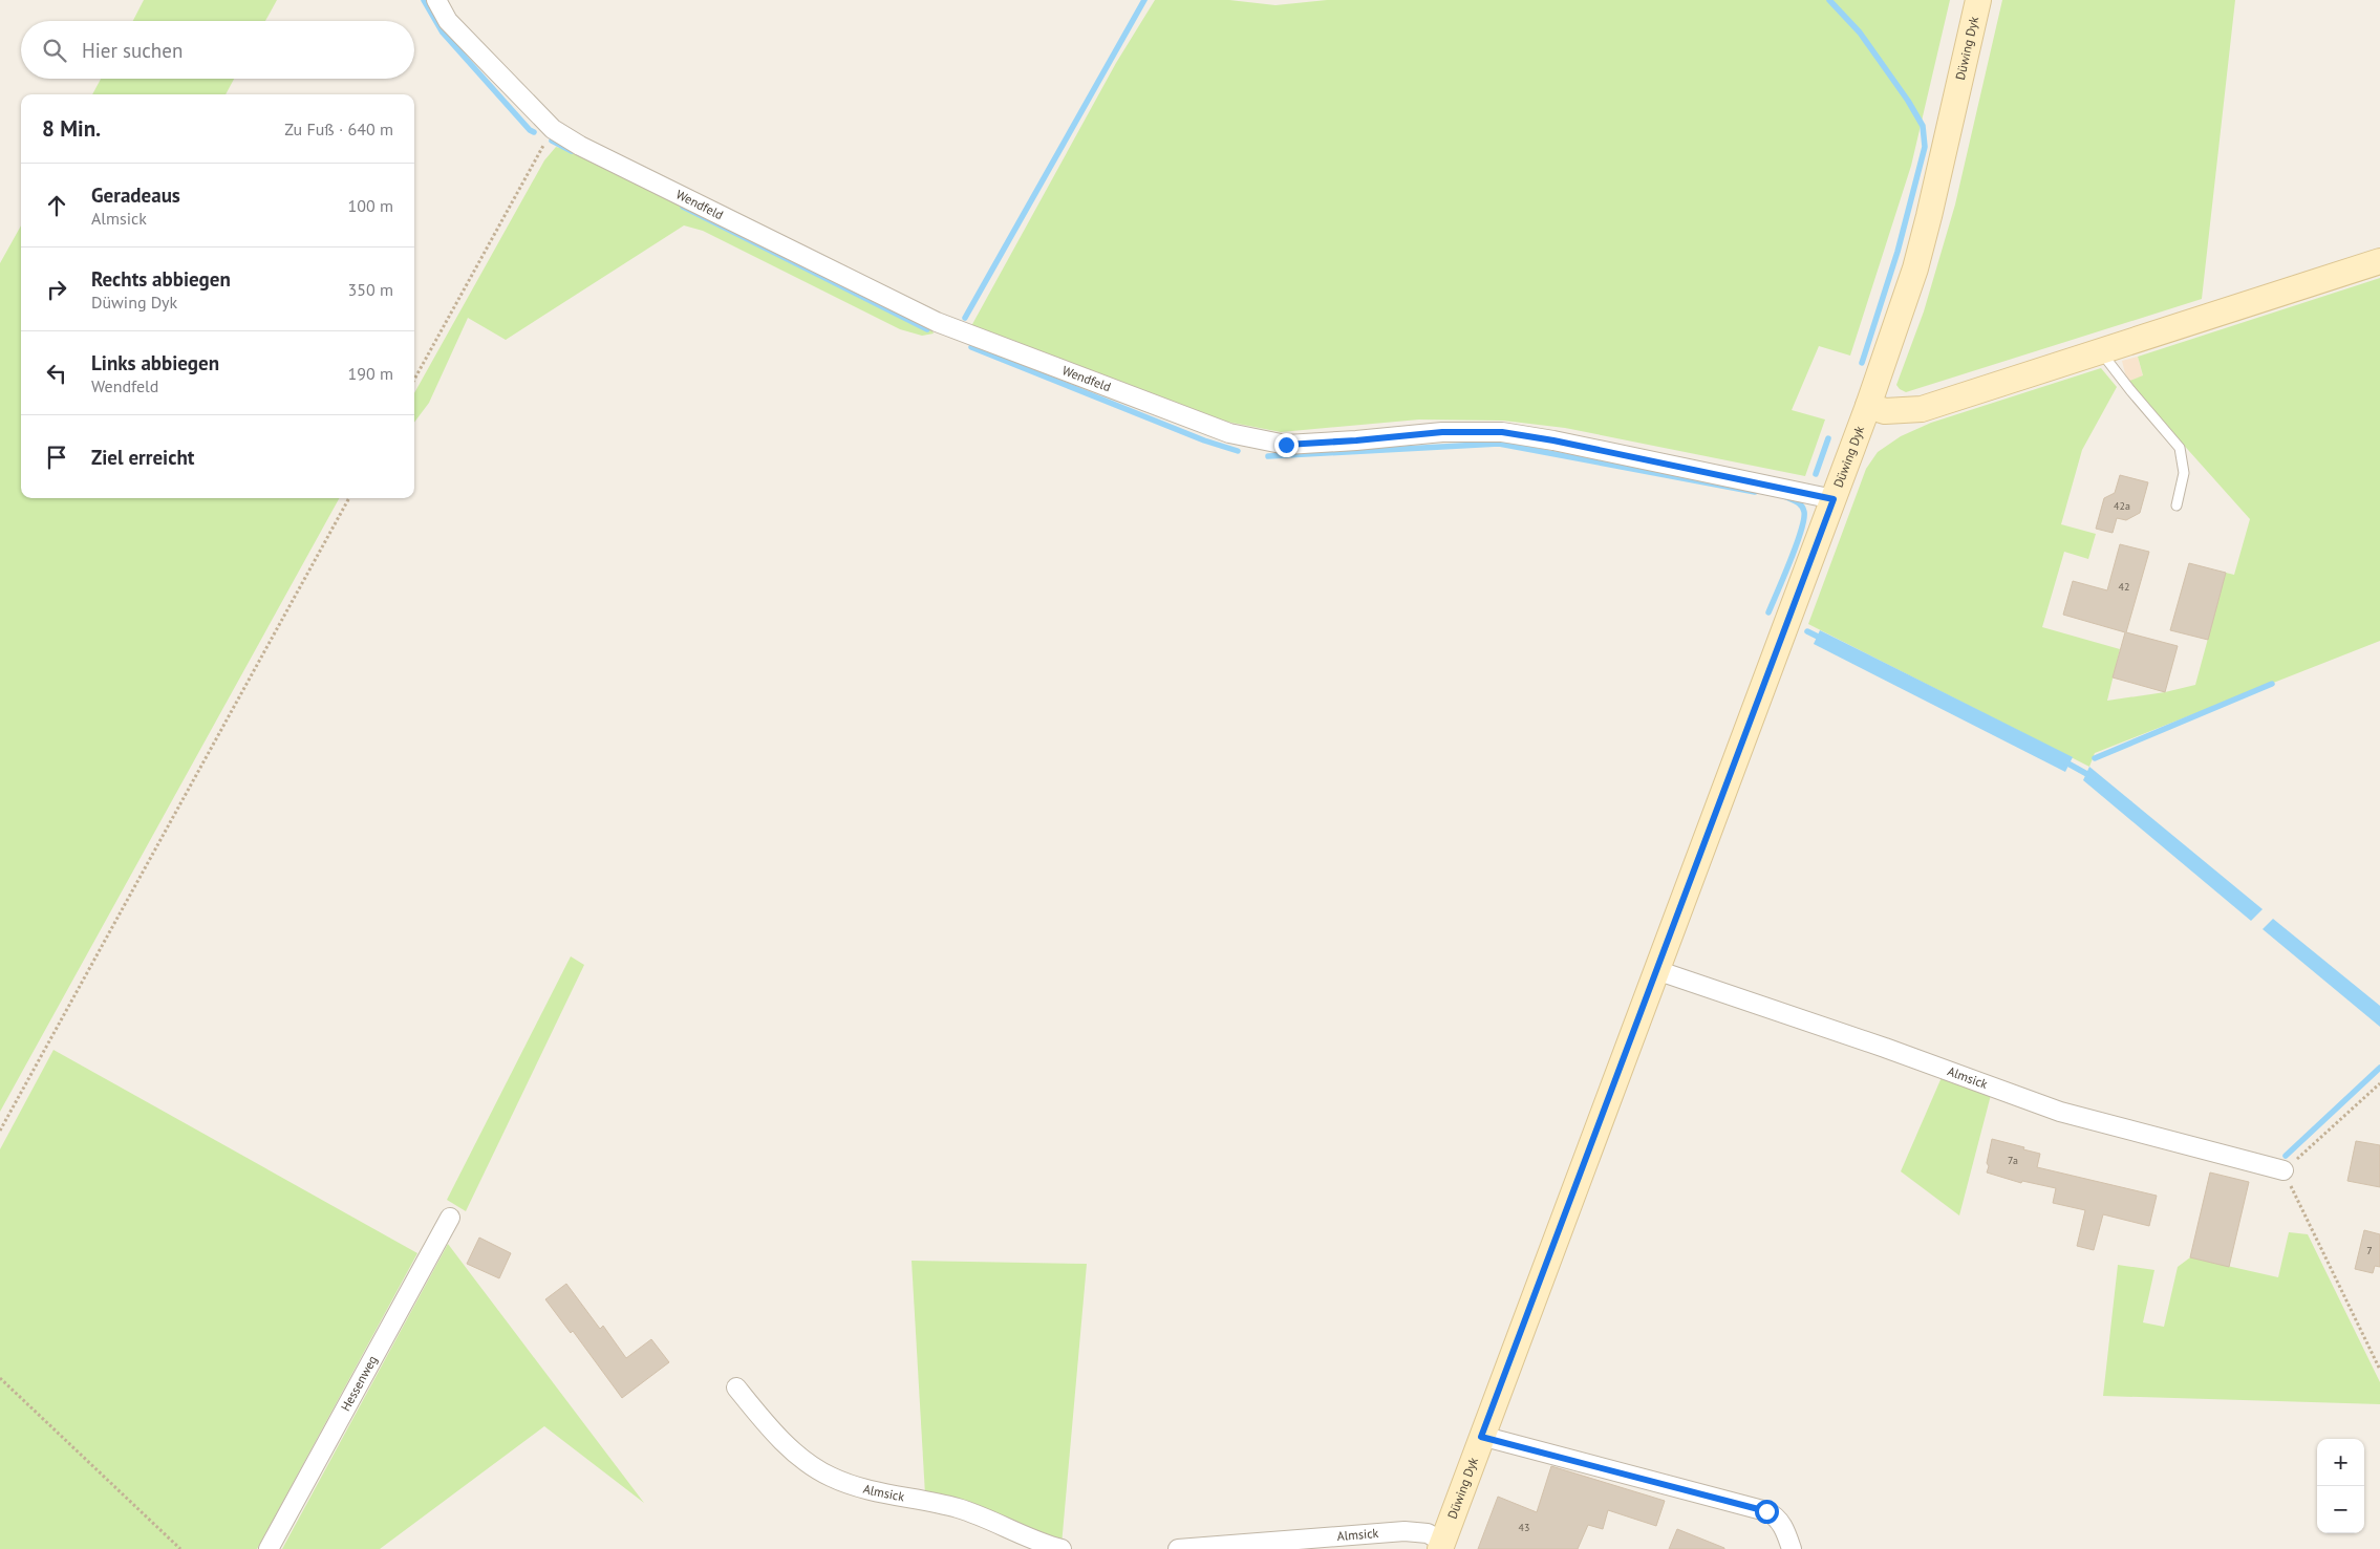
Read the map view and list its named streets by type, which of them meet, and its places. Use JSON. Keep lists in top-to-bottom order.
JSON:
{
  "streets": {
    "street": [
      "Düwing Dyk",
      "Wendfeld",
      "Almsick",
      "Hessenweg"
    ]
  },
  "crossings": [
    ["Düwing Dyk", "Wendfeld"],
    ["Düwing Dyk", "Almsick"]
  ],
  "house_numbers": [
    "42a",
    "42",
    "7a",
    "7",
    "43"
  ],
  "page": {
    "search": "Hier suchen",
    "heading": ["8 Min.", "Zu Fuß · 640 m"],
    "list": [
      ["Geradeaus", "Almsick", "100 m"],
      ["Rechts abbiegen", "Düwing Dyk", "350 m"],
      ["Links abbiegen", "Wendfeld", "190 m"],
      "Ziel erreicht"
    ],
    "map_buttons": ["+", "−"]
  }
}
